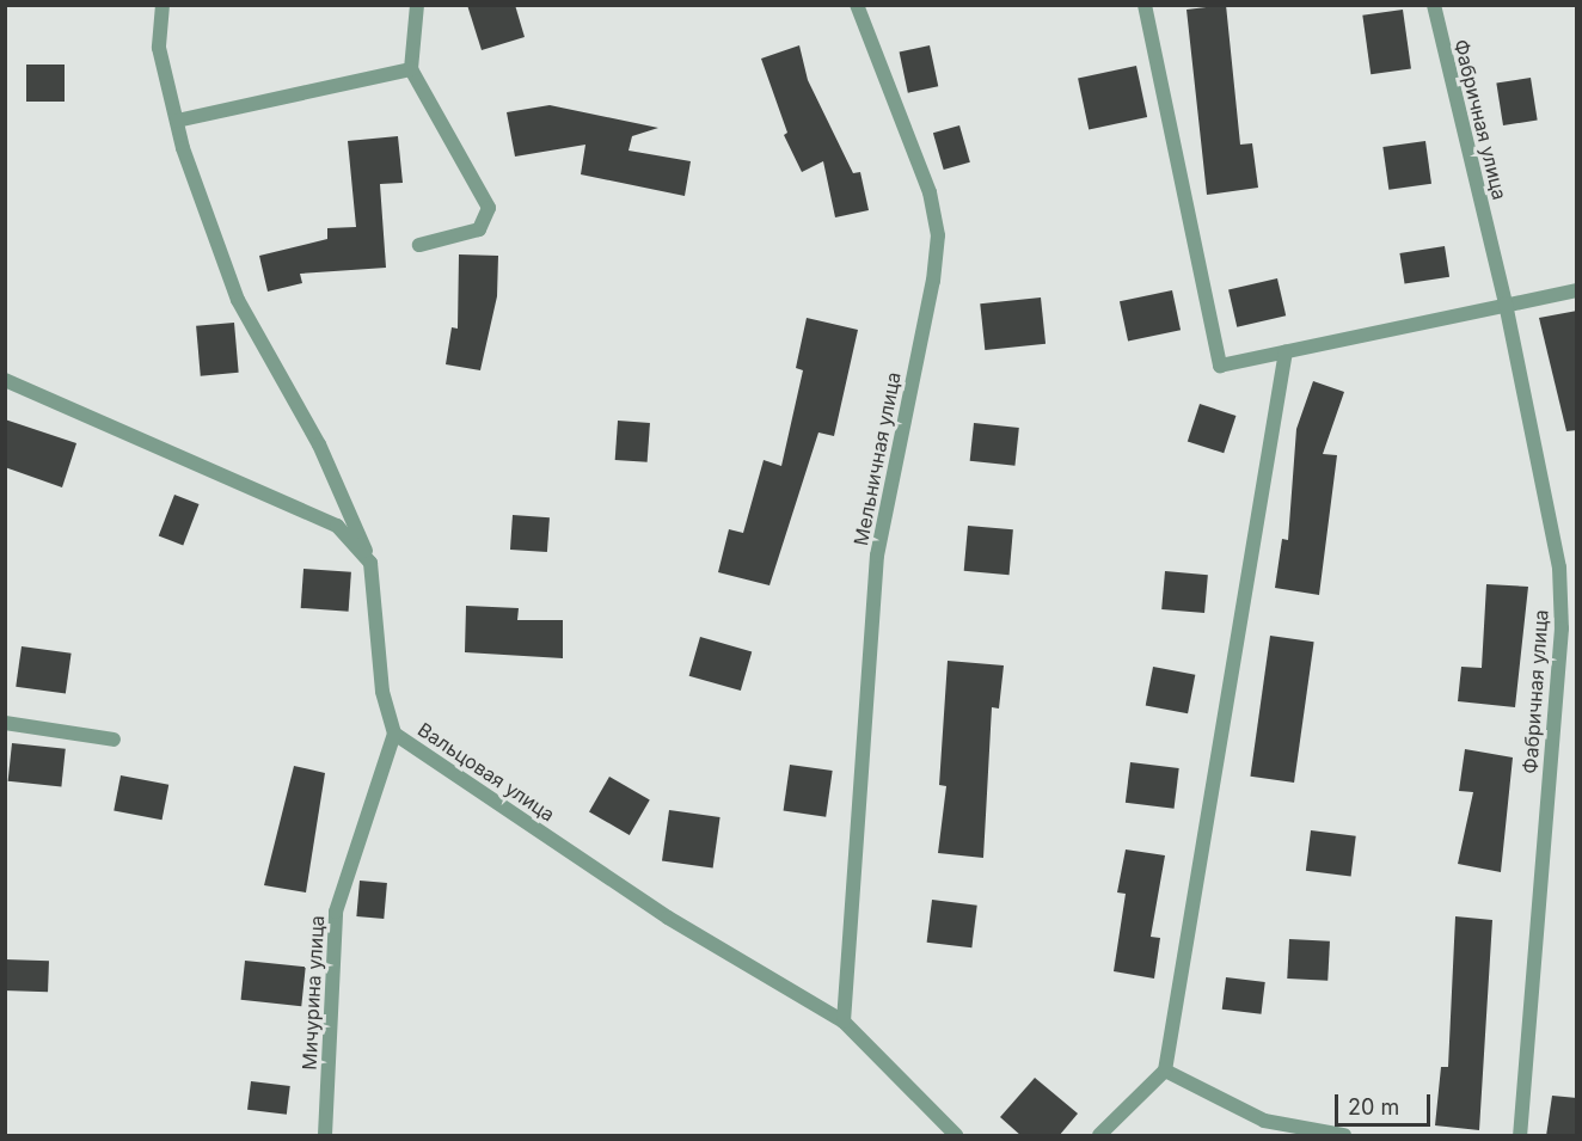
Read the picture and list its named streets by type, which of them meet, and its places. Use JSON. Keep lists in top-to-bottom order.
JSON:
{
  "streets": {
    "street": [
      "Фабричная улица",
      "Мельничная улица",
      "Вальцовая улица",
      "Мичурина улица"
    ]
  },
  "crossings": [
    ["Мельничная улица", "Вальцовая улица"],
    ["Вальцовая улица", "Мичурина улица"]
  ],
  "scale_bar": "20 m"
}
